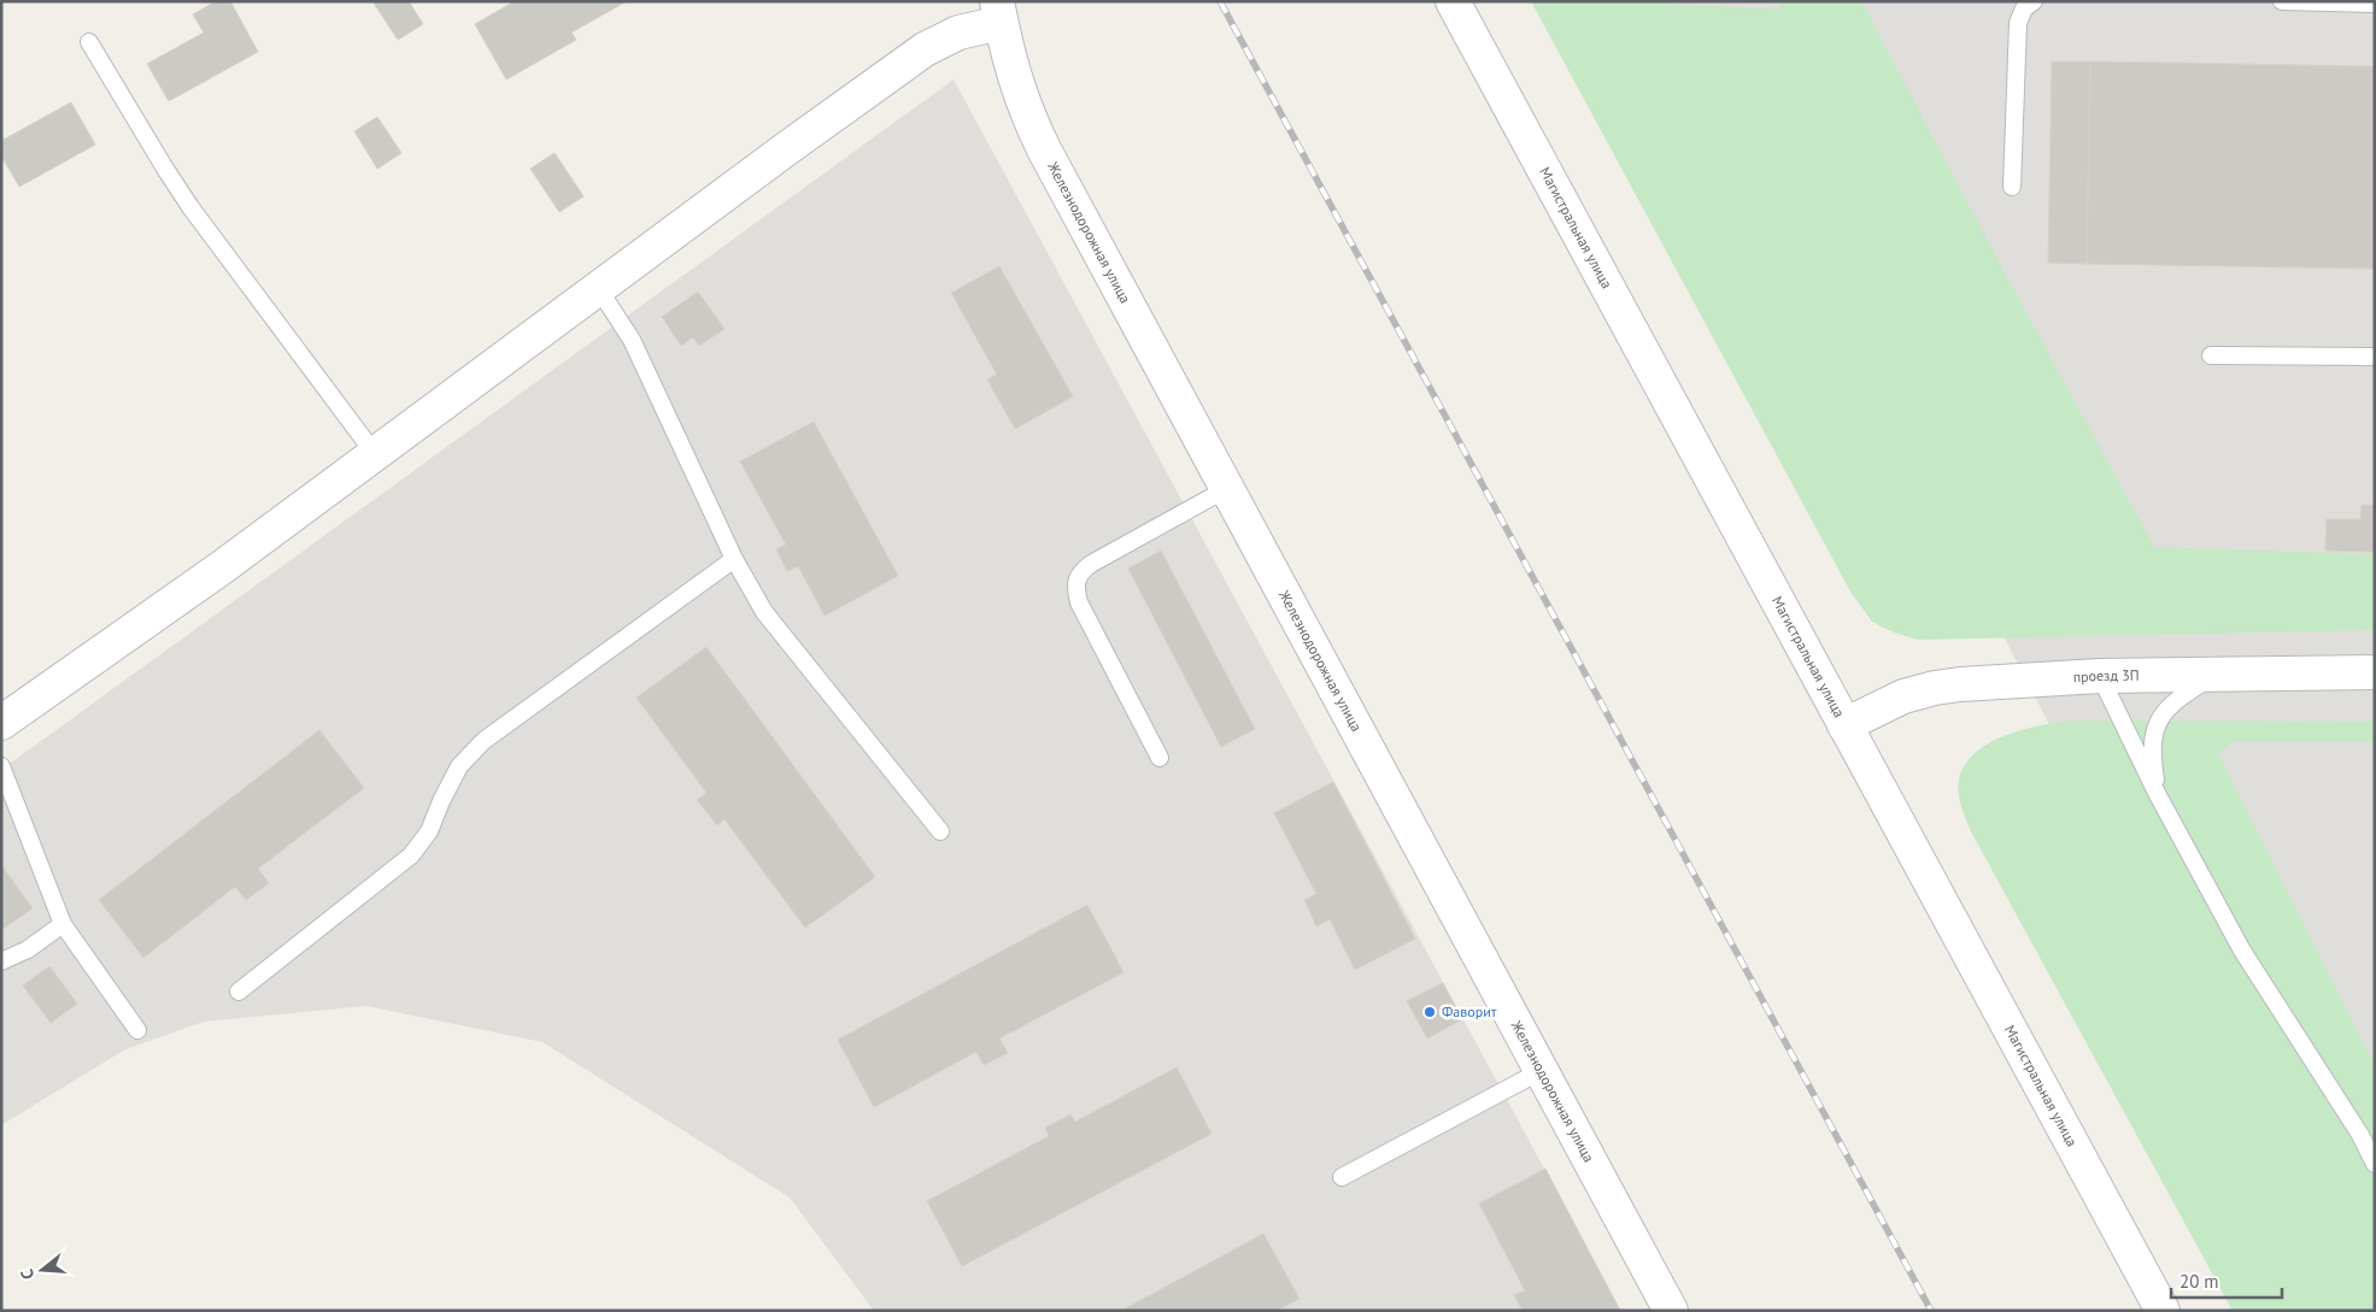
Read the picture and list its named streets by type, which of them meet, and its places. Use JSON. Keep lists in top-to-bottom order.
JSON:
{
  "streets": {
    "street": ["Магистральная улица", "Железнодорожная улица", "проезд 3П"]
  },
  "crossings": [
    ["Магистральная улица", "проезд 3П"]
  ],
  "places": ["Фаворит"],
  "scale_bar": "20 m",
  "north": "left"
}
